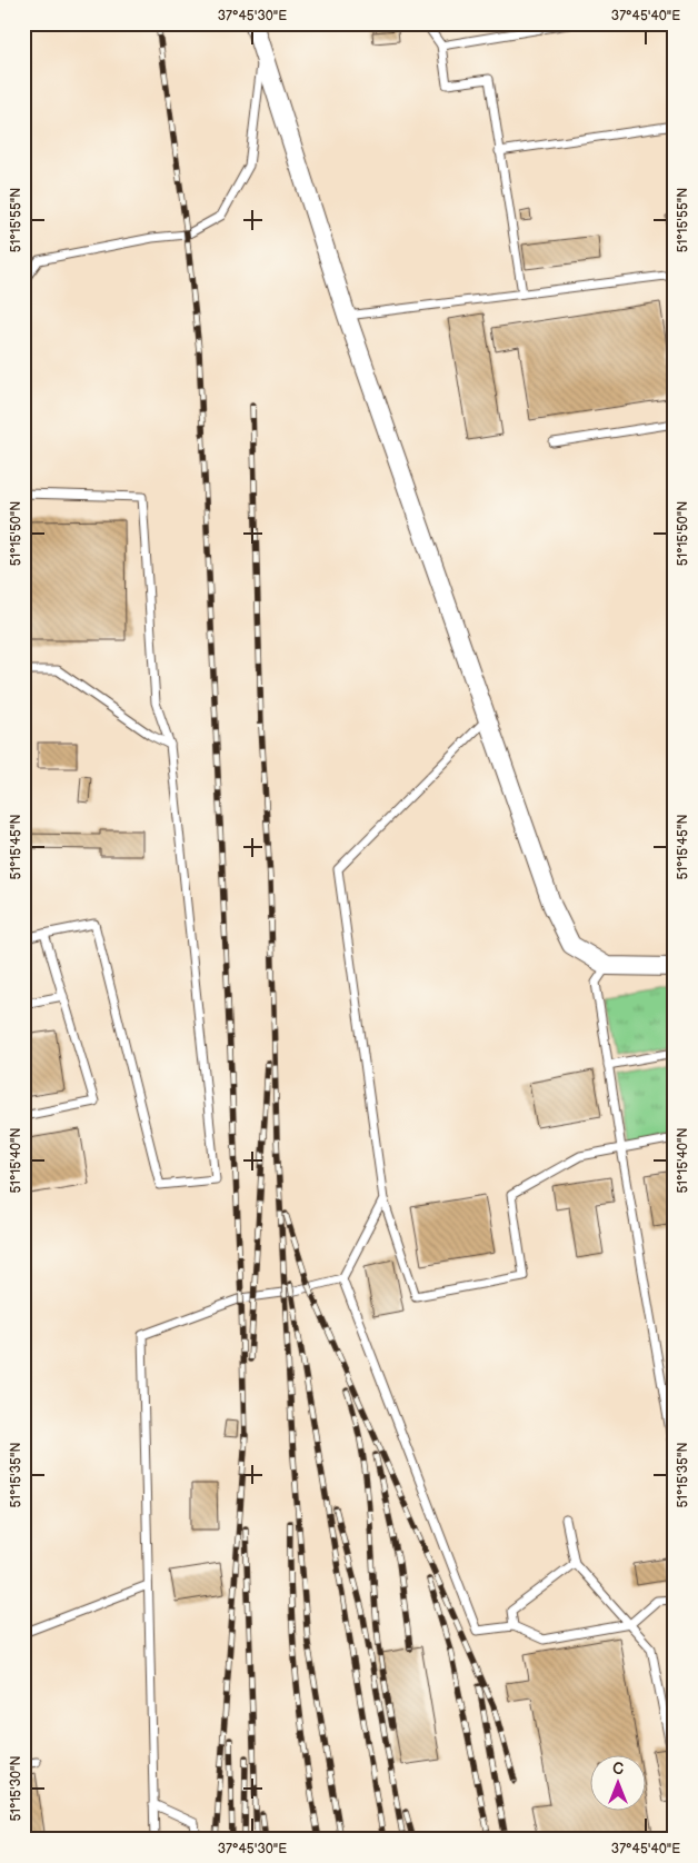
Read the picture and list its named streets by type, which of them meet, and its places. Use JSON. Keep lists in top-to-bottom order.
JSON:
{
  "north": "top",
  "coordinates": [
    "37°45'30\"E",
    "37°45'40\"E",
    "51°15'55\"N",
    "51°15'50\"N",
    "51°15'45\"N",
    "51°15'40\"N",
    "51°15'35\"N",
    "51°15'30\"N"
  ]
}
